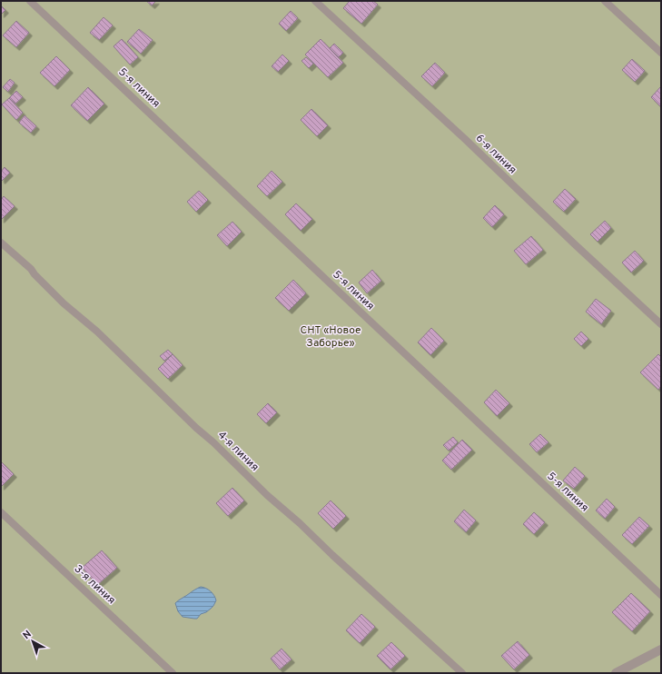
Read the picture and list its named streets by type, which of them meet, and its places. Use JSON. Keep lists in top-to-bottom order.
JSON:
{
  "streets": {
    "lane": [
      "5-я линия",
      "6-я линия",
      "4-я линия",
      "3-я линия"
    ]
  },
  "parks": ["СНТ «Новое Заборье»"],
  "north": "top left"
}
